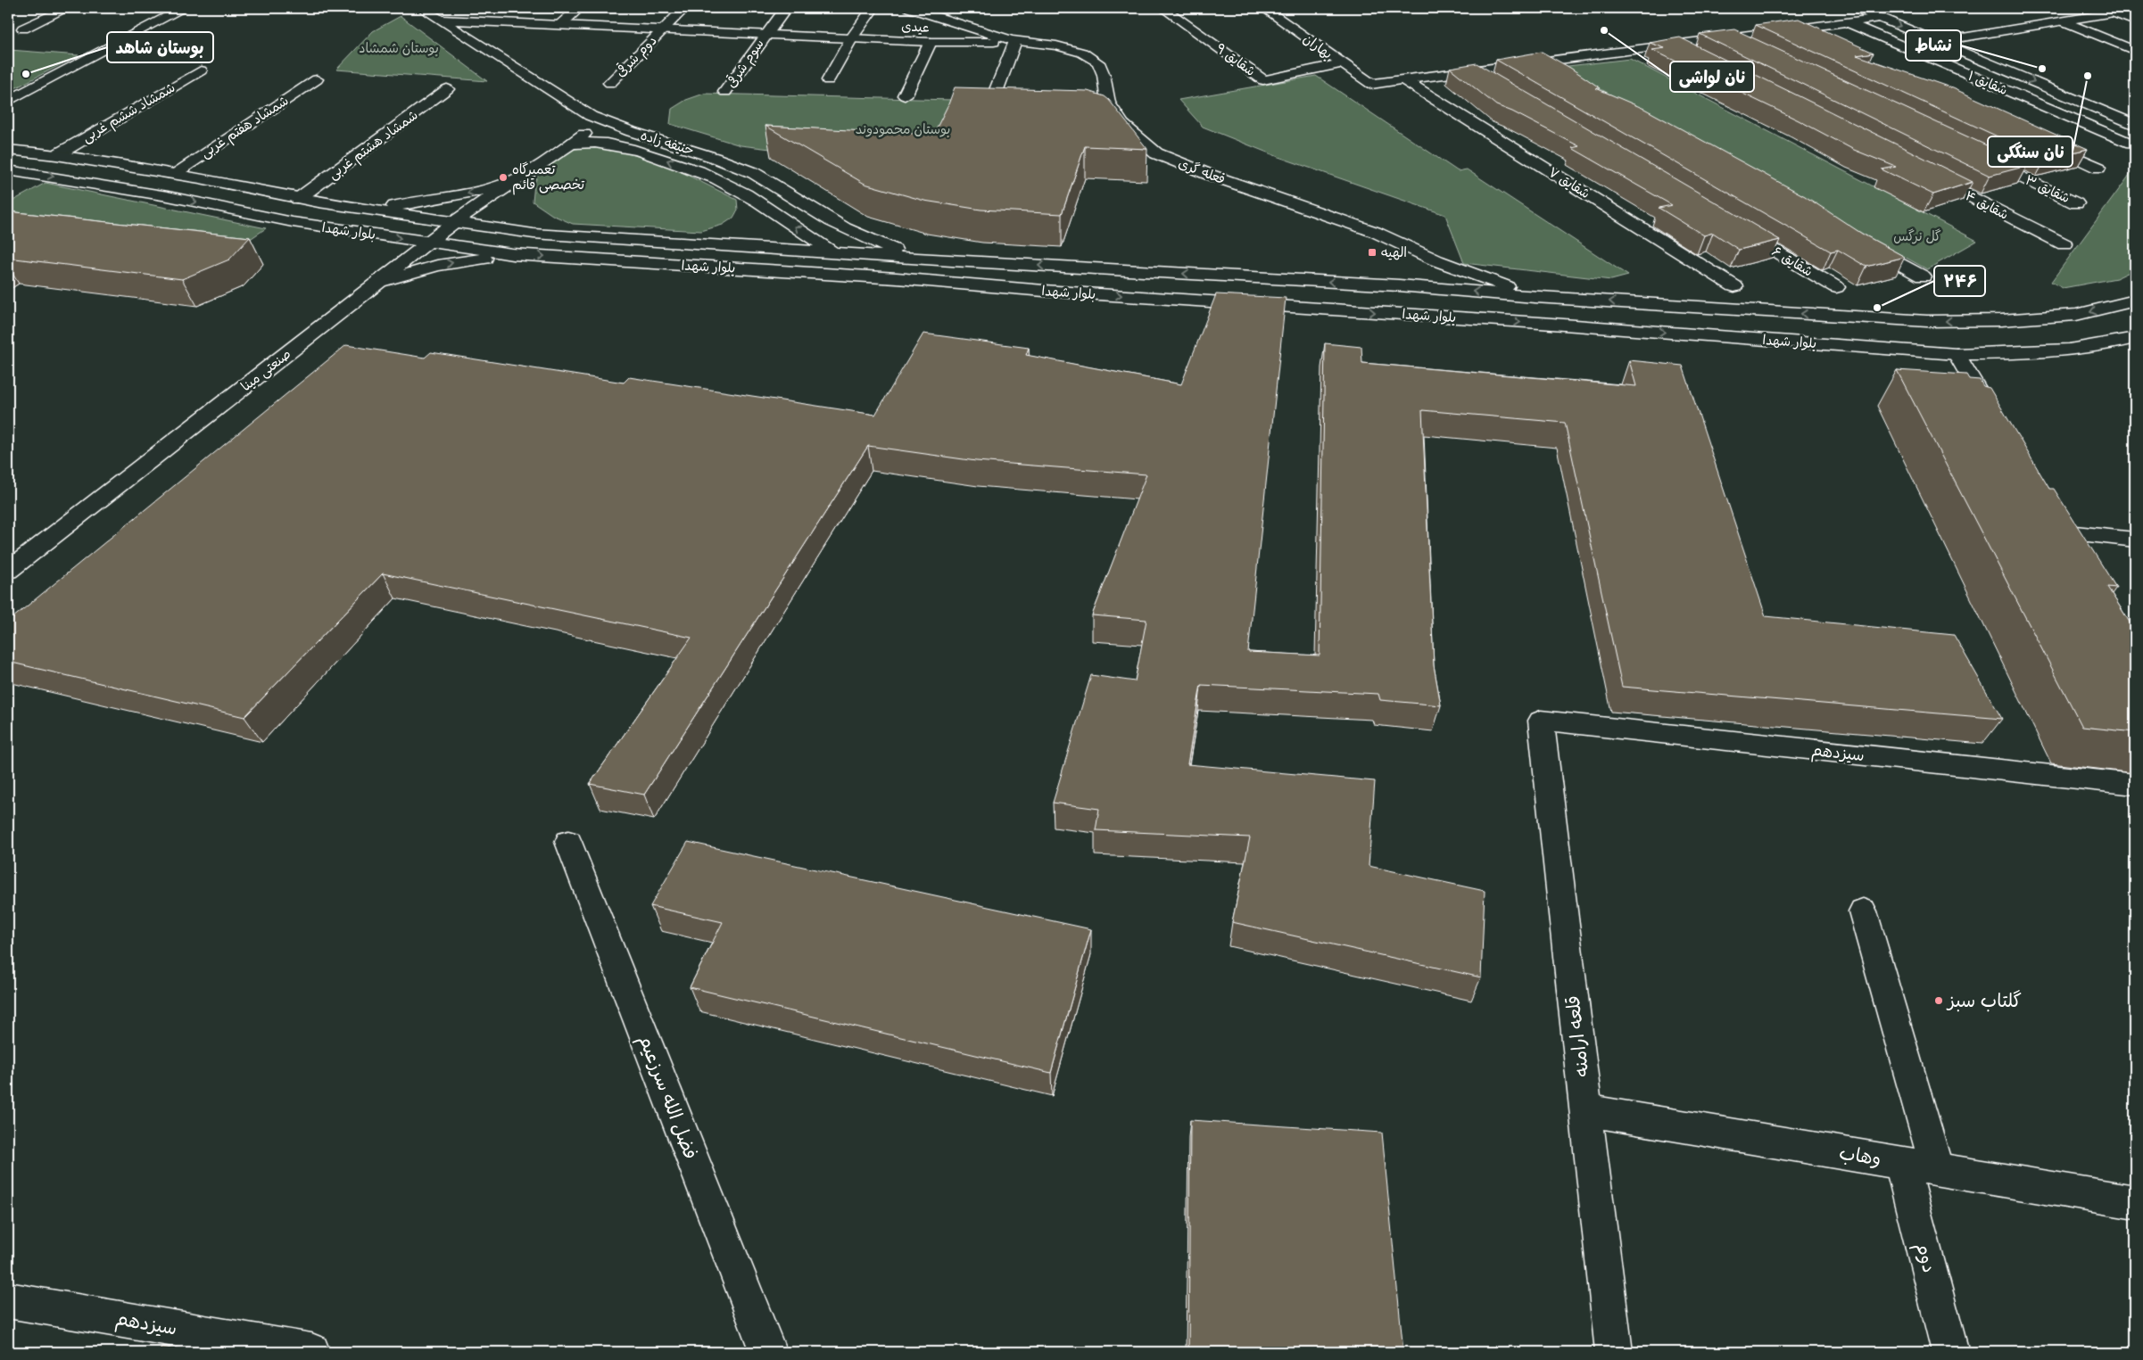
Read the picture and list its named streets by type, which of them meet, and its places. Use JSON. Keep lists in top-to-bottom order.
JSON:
{
  "streets": {
    "street": [
      "عیدی",
      "بهاران",
      "دوم شرقی",
      "شقایق ۹",
      "سوم شرقی",
      "شقایق ۱",
      "شمشاد ششم غربی",
      "شمشاد هفتم غربی",
      "حنیفه زاده",
      "شمشاد هشتم غربی",
      "فعله گری",
      "شقایق ۷",
      "شقایق ۳",
      "شقایق ۴",
      "بلوار شهدا",
      "شقایق ۶",
      "صنعتی مینا",
      "سیزدهم",
      "قلعه ارامنه",
      "فضل الله سرزعیم",
      "وهاب",
      "دوم"
    ]
  },
  "crossings": [
    ["عیدی", "دوم شرقی"],
    ["عیدی", "سوم شرقی"],
    ["عیدی", "حنیفه زاده"],
    ["عیدی", "فعله گری"],
    ["بهاران", "شقایق ۹"],
    ["بهاران", "شقایق ۷"],
    ["شمشاد ششم غربی", "بلوار شهدا"],
    ["شمشاد هفتم غربی", "بلوار شهدا"],
    ["حنیفه زاده", "بلوار شهدا"],
    ["شمشاد هشتم غربی", "بلوار شهدا"],
    ["فعله گری", "بلوار شهدا"],
    ["بلوار شهدا", "صنعتی مینا"],
    ["سیزدهم", "قلعه ارامنه"],
    ["قلعه ارامنه", "وهاب"],
    ["وهاب", "دوم"]
  ],
  "parks": ["بوستان شمشاد", "بوستان محمودوند", "گل نرگس"],
  "places": {
    "other": [
      "نان لواشی",
      "نشاط",
      "بوستان شاهد",
      "نان سنگکی",
      "تعمیرگاه تخصصی قائم",
      "۲۴۶",
      "گلتاب سبز"
    ],
    "transit": ["الهیه"]
  }
}
